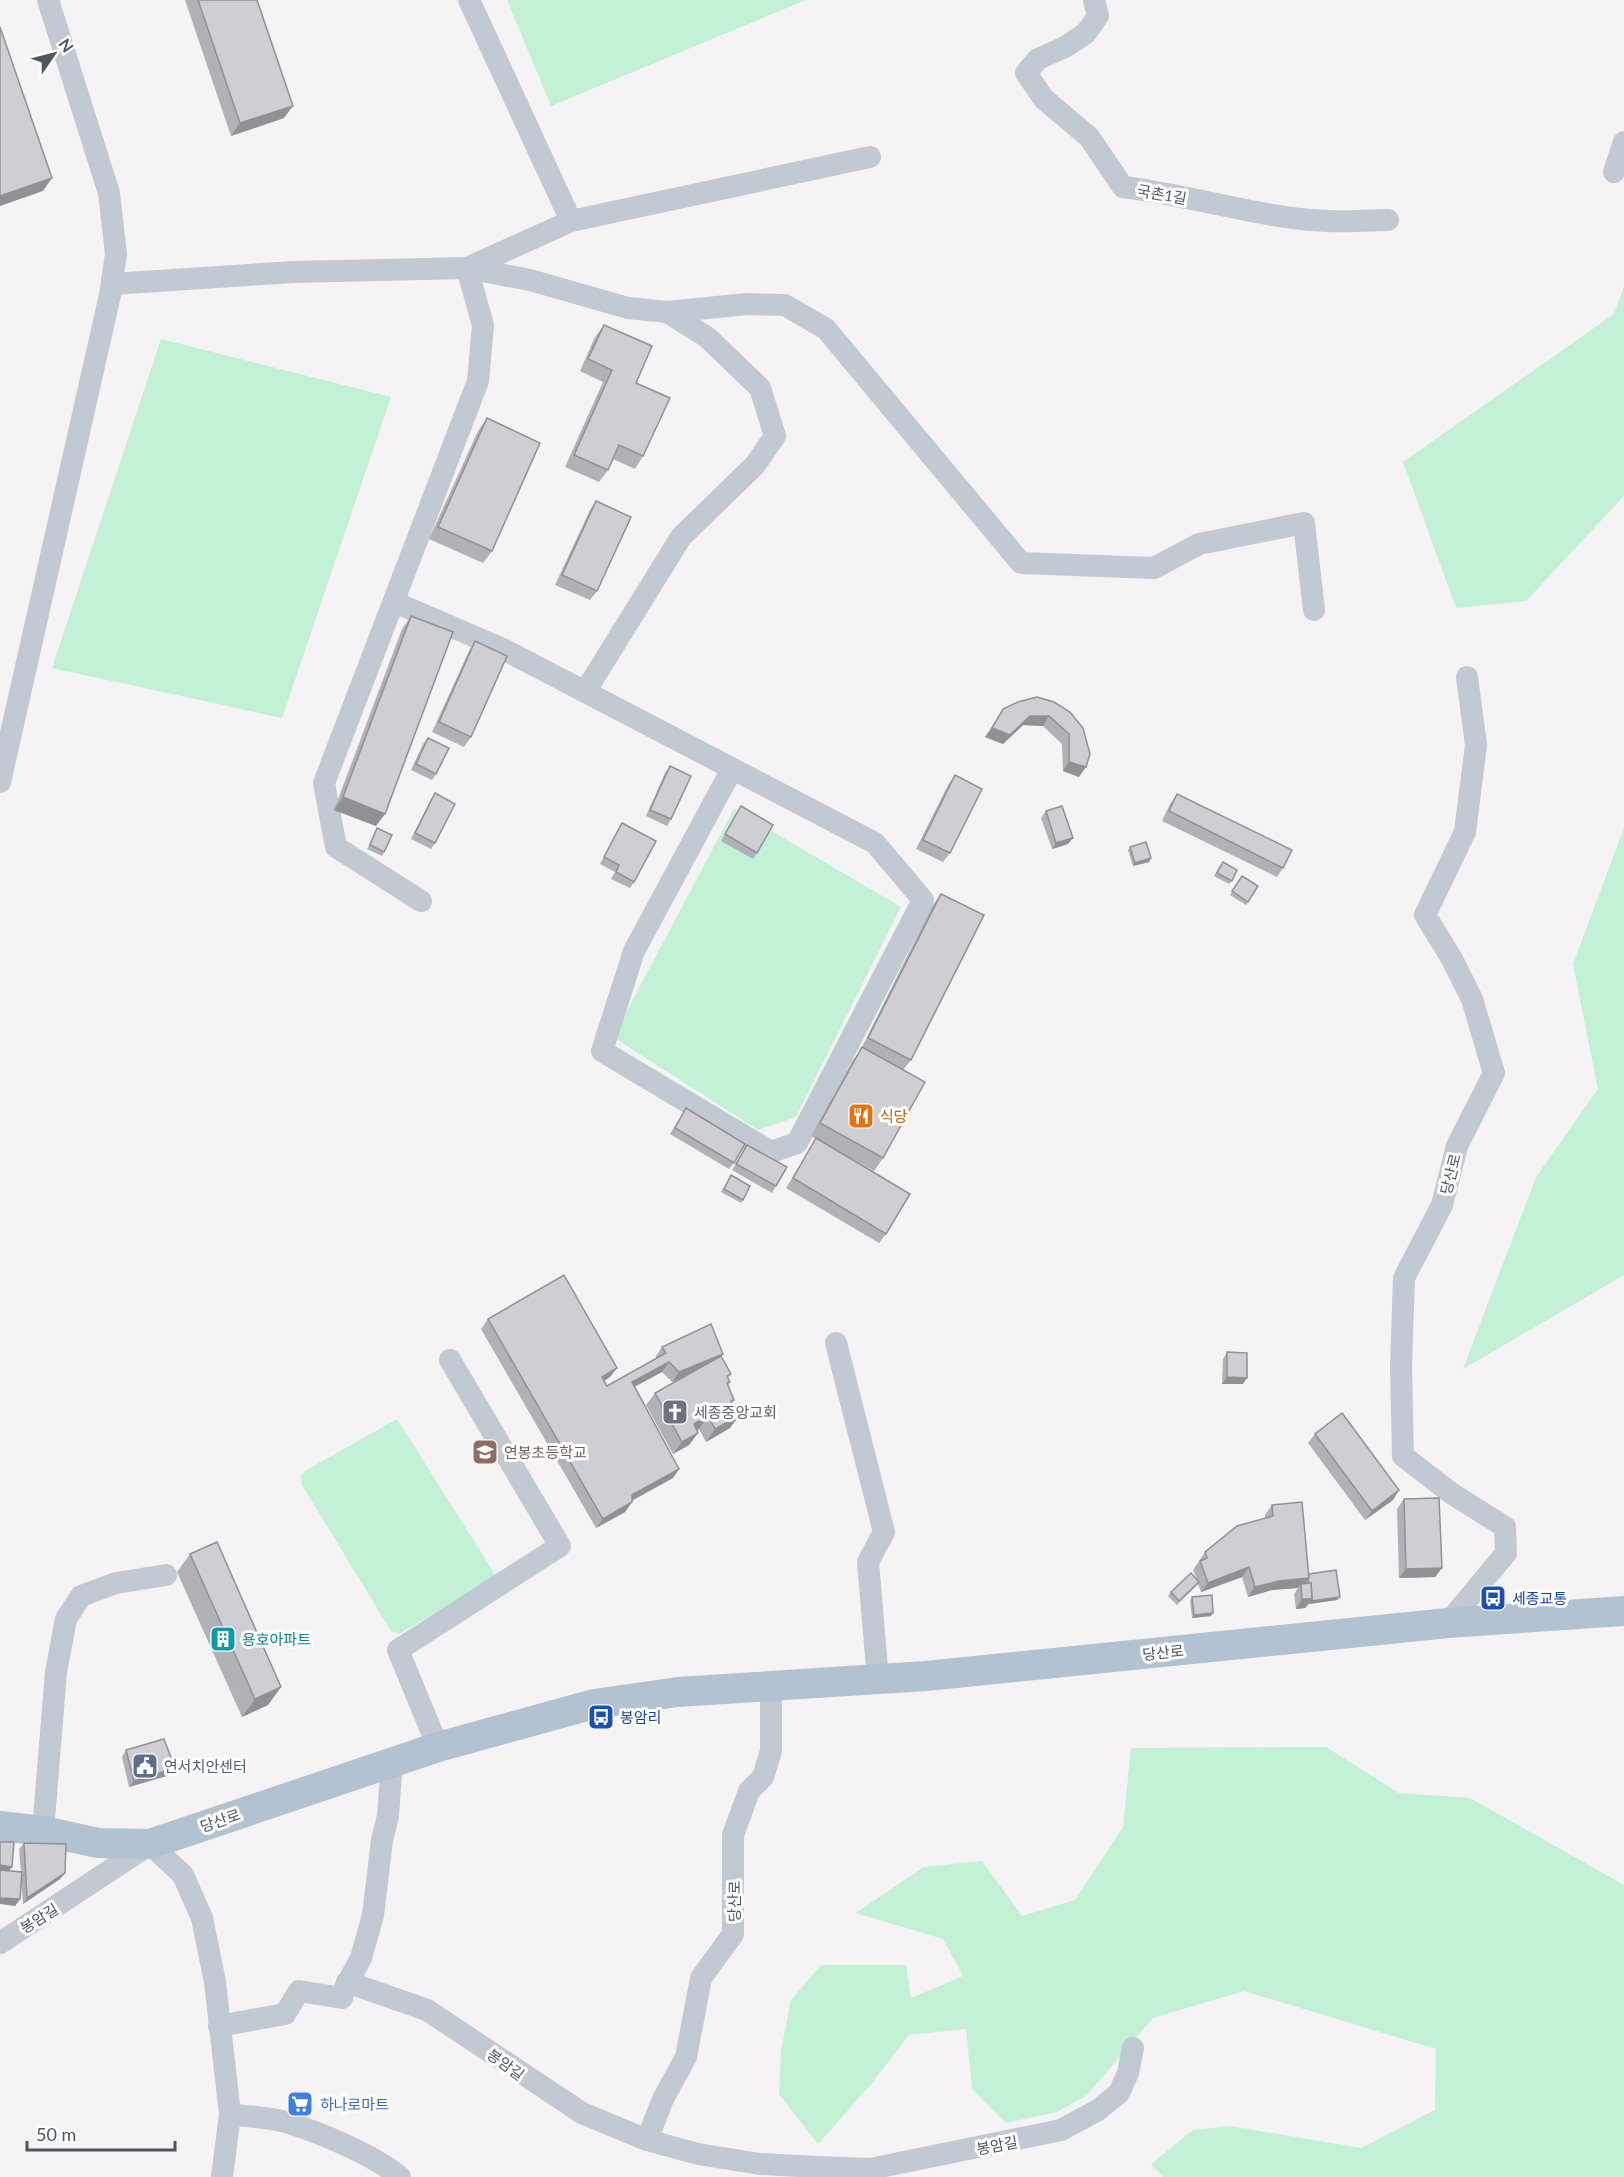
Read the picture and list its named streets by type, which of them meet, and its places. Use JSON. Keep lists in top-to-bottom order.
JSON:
{
  "streets": {
    "main road": ["당산로"],
    "street": ["국촌1길", "봉암길"]
  },
  "crossings": [
    ["당산로", "봉암길"]
  ],
  "places": {
    "restaurant": ["식당"],
    "church": ["세종중앙교회"],
    "school or university": ["연봉초등학교"],
    "bus stop": ["세종교통", "봉암리"],
    "building": ["용호아파트"],
    "public building": ["연서치안센터"],
    "supermarket": ["하나로마트"]
  },
  "scale_bar": "50 m",
  "north": "top right"
}
